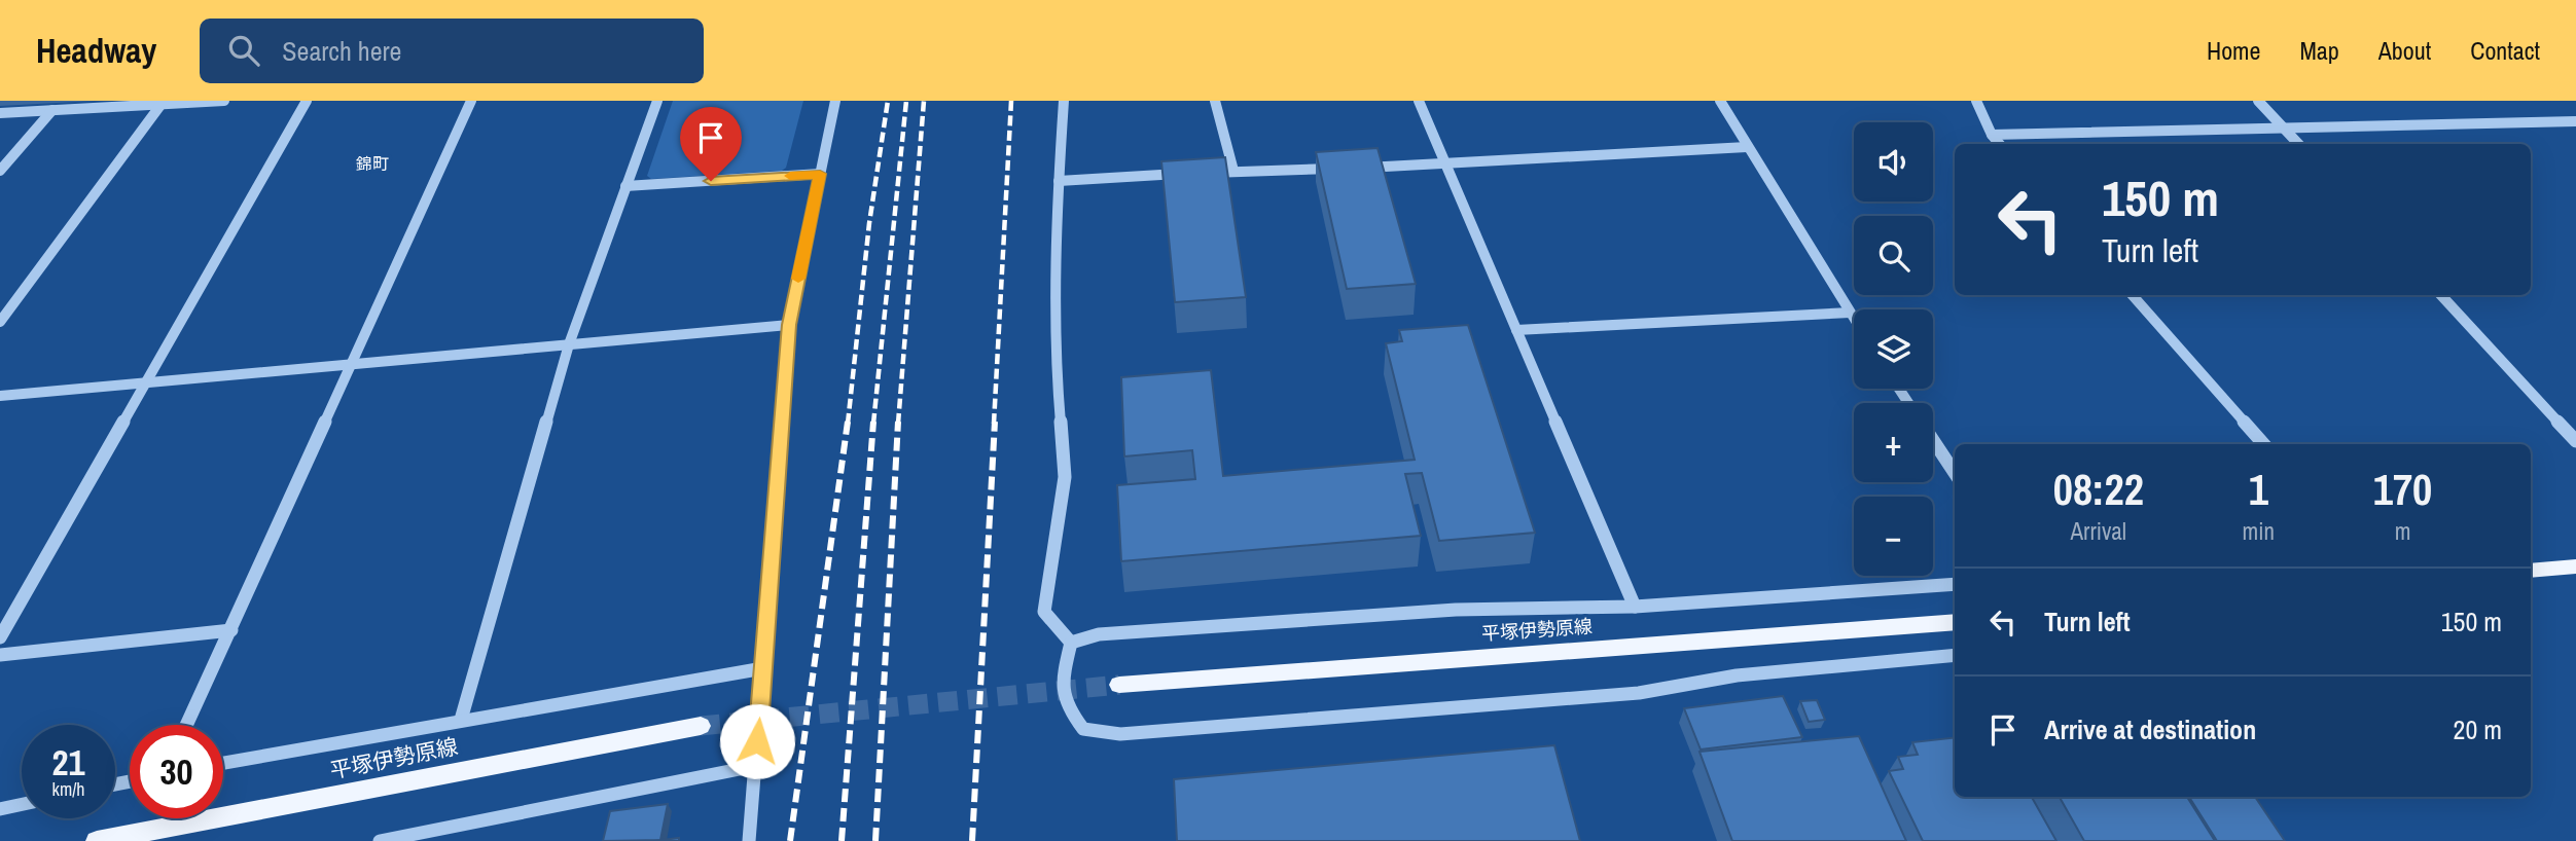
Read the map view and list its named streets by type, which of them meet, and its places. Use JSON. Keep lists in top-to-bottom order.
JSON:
{
  "streets": {
    "main road": ["平塚伊勢原線"]
  },
  "districts": ["錦町"],
  "page": {
    "header": "Headway",
    "search": "Search here",
    "nav": [
      "Home",
      "Map",
      "About",
      "Contact"
    ],
    "map_buttons": ["+", "−"],
    "turn": ["150 m", "Turn left"],
    "eta": [
      "08:22",
      "Arrival",
      "1",
      "min",
      "170",
      "m"
    ],
    "list": [
      {
        "name": "Turn left",
        "value": "150 m"
      },
      {
        "name": "Arrive at destination",
        "value": "20 m"
      }
    ],
    "speed": "21 km/h",
    "limit": "30"
  }
}
